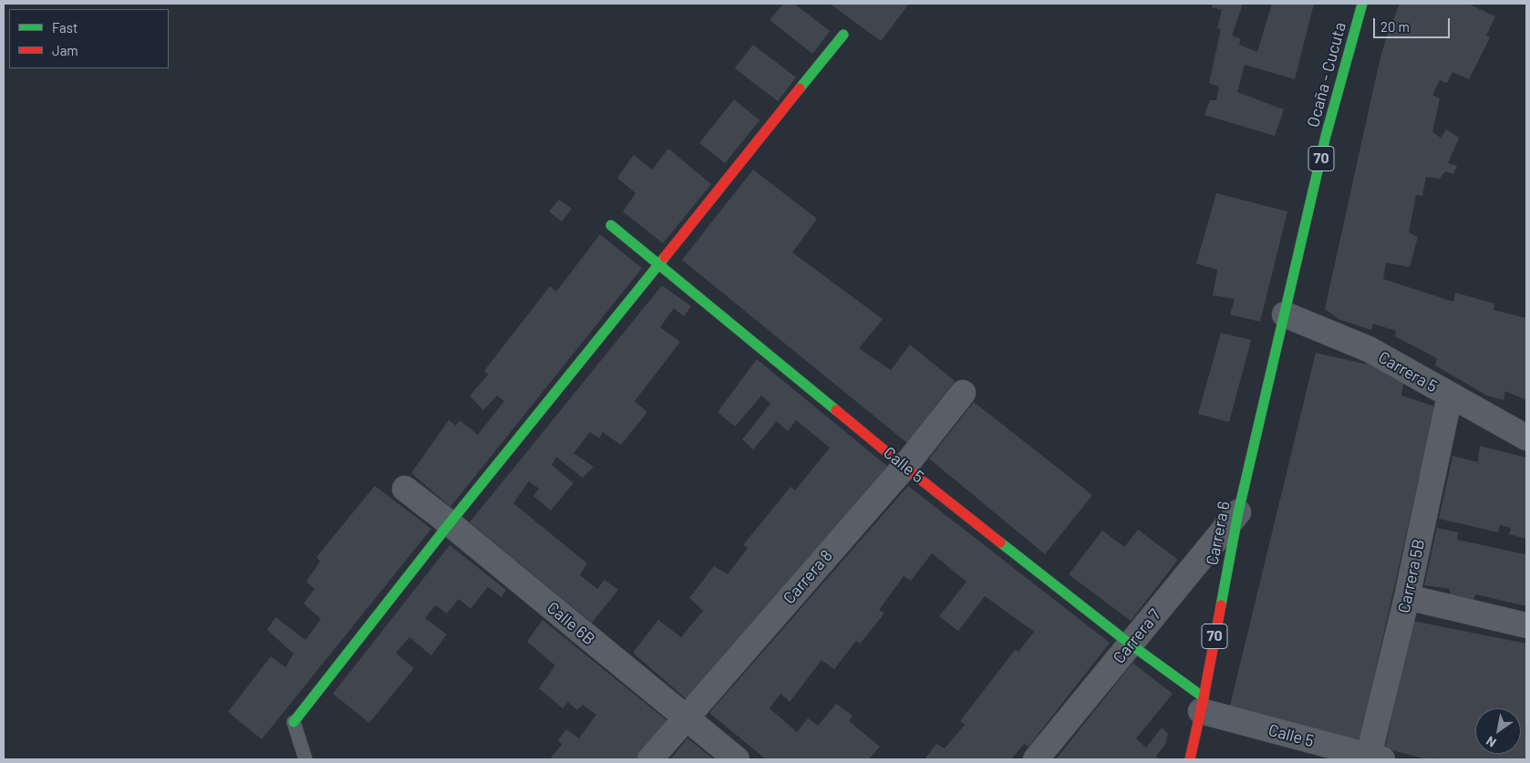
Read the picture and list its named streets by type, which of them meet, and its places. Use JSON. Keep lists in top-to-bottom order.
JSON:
{
  "streets": {
    "street": [
      "Ocaña - Cucuta",
      "70",
      "Carrera 5",
      "Calle 5",
      "Carrera 6",
      "Carrera 5B",
      "Carrera 8",
      "Calle 6B",
      "Carrera 7"
    ]
  },
  "crossings": [
    ["Ocaña - Cucuta", "Carrera 5"],
    ["Ocaña - Cucuta", "Carrera 6"],
    ["Carrera 5", "Carrera 6"],
    ["Carrera 5", "Carrera 5B"],
    ["Calle 5", "Carrera 6"],
    ["Calle 5", "Carrera 5B"],
    ["Calle 5", "Carrera 8"],
    ["Calle 5", "Carrera 7"],
    ["Carrera 6", "Carrera 7"],
    ["Carrera 8", "Calle 6B"]
  ],
  "legend": ["Fast", "Jam"],
  "scale_bar": "20 m",
  "north": "bottom left"
}
